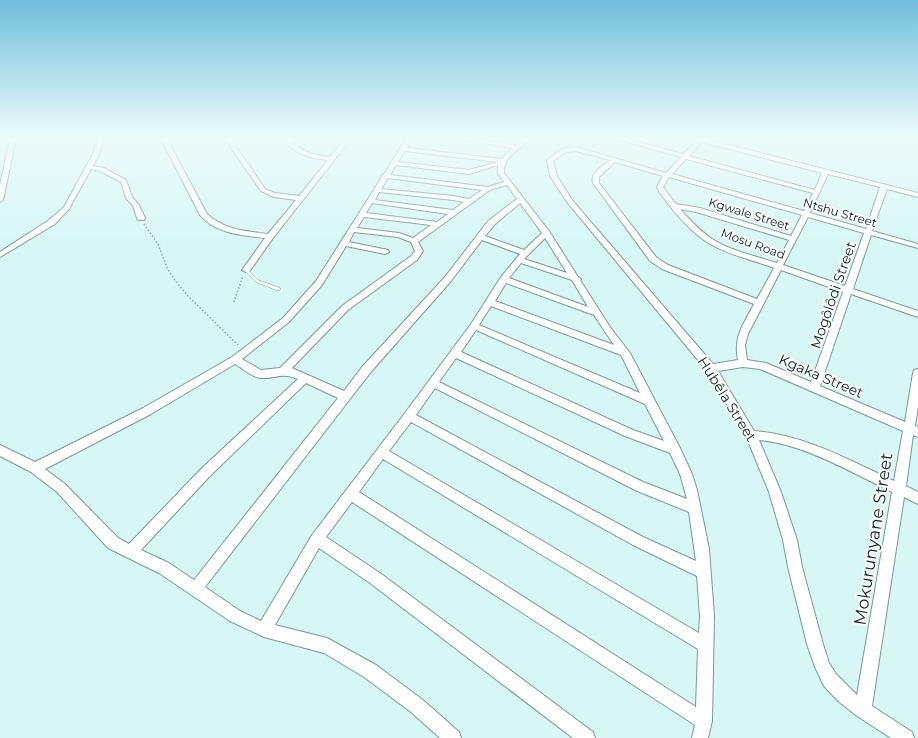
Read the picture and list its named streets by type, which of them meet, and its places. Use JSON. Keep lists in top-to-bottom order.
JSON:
{
  "streets": {
    "street": [
      "Ntshu Street",
      "Kgwale Street",
      "Mosu Road",
      "Mogôlôdi Street",
      "Kgaka Street",
      "Hubêla Street",
      "Mokurunyane Street"
    ]
  },
  "crossings": [
    ["Ntshu Street", "Mosu Road"],
    ["Ntshu Street", "Mogôlôdi Street"],
    ["Kgwale Street", "Mosu Road"],
    ["Mosu Road", "Mogôlôdi Street"],
    ["Mogôlôdi Street", "Kgaka Street"],
    ["Kgaka Street", "Hubêla Street"],
    ["Kgaka Street", "Mokurunyane Street"],
    ["Hubêla Street", "Mokurunyane Street"]
  ]
}
